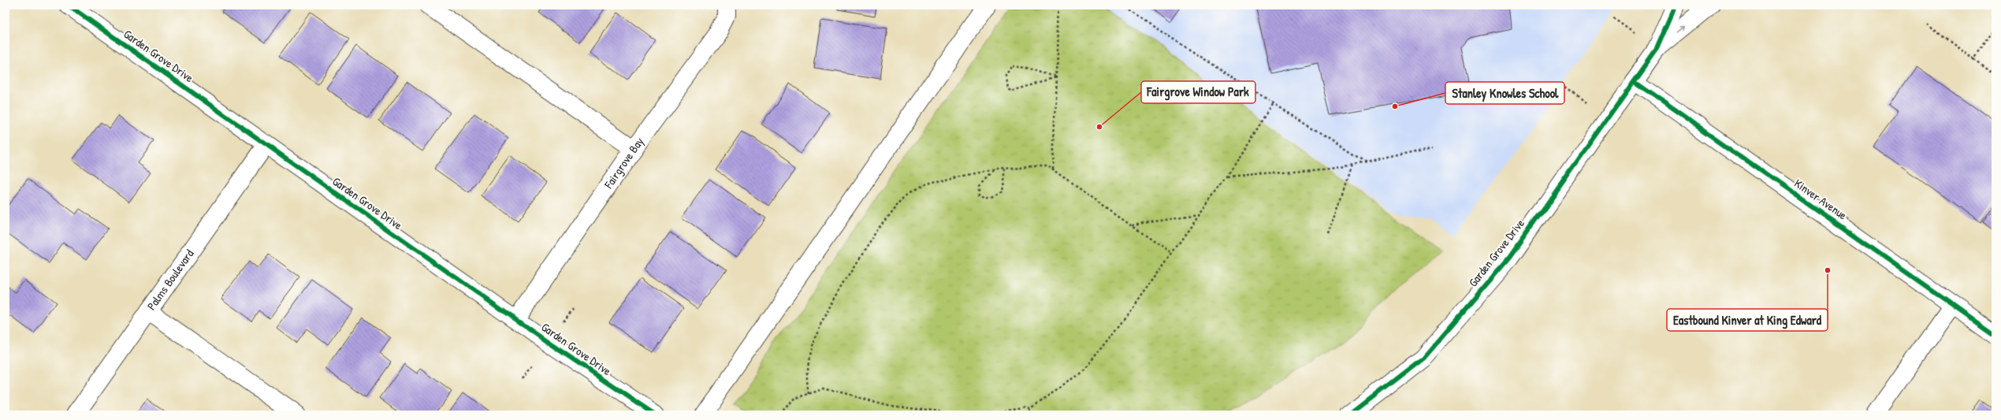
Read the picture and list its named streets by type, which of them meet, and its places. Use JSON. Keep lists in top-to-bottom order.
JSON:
{
  "streets": {
    "street": [
      "Garden Grove Drive",
      "Fairgrove Bay",
      "Kinver Avenue",
      "Palms Boulevard"
    ]
  },
  "crossings": [
    ["Garden Grove Drive", "Fairgrove Bay"],
    ["Garden Grove Drive", "Kinver Avenue"],
    ["Garden Grove Drive", "Palms Boulevard"]
  ],
  "places": ["Stanley Knowles School", "Fairgrove Window Park", "Eastbound Kinver at King Edward"]
}
